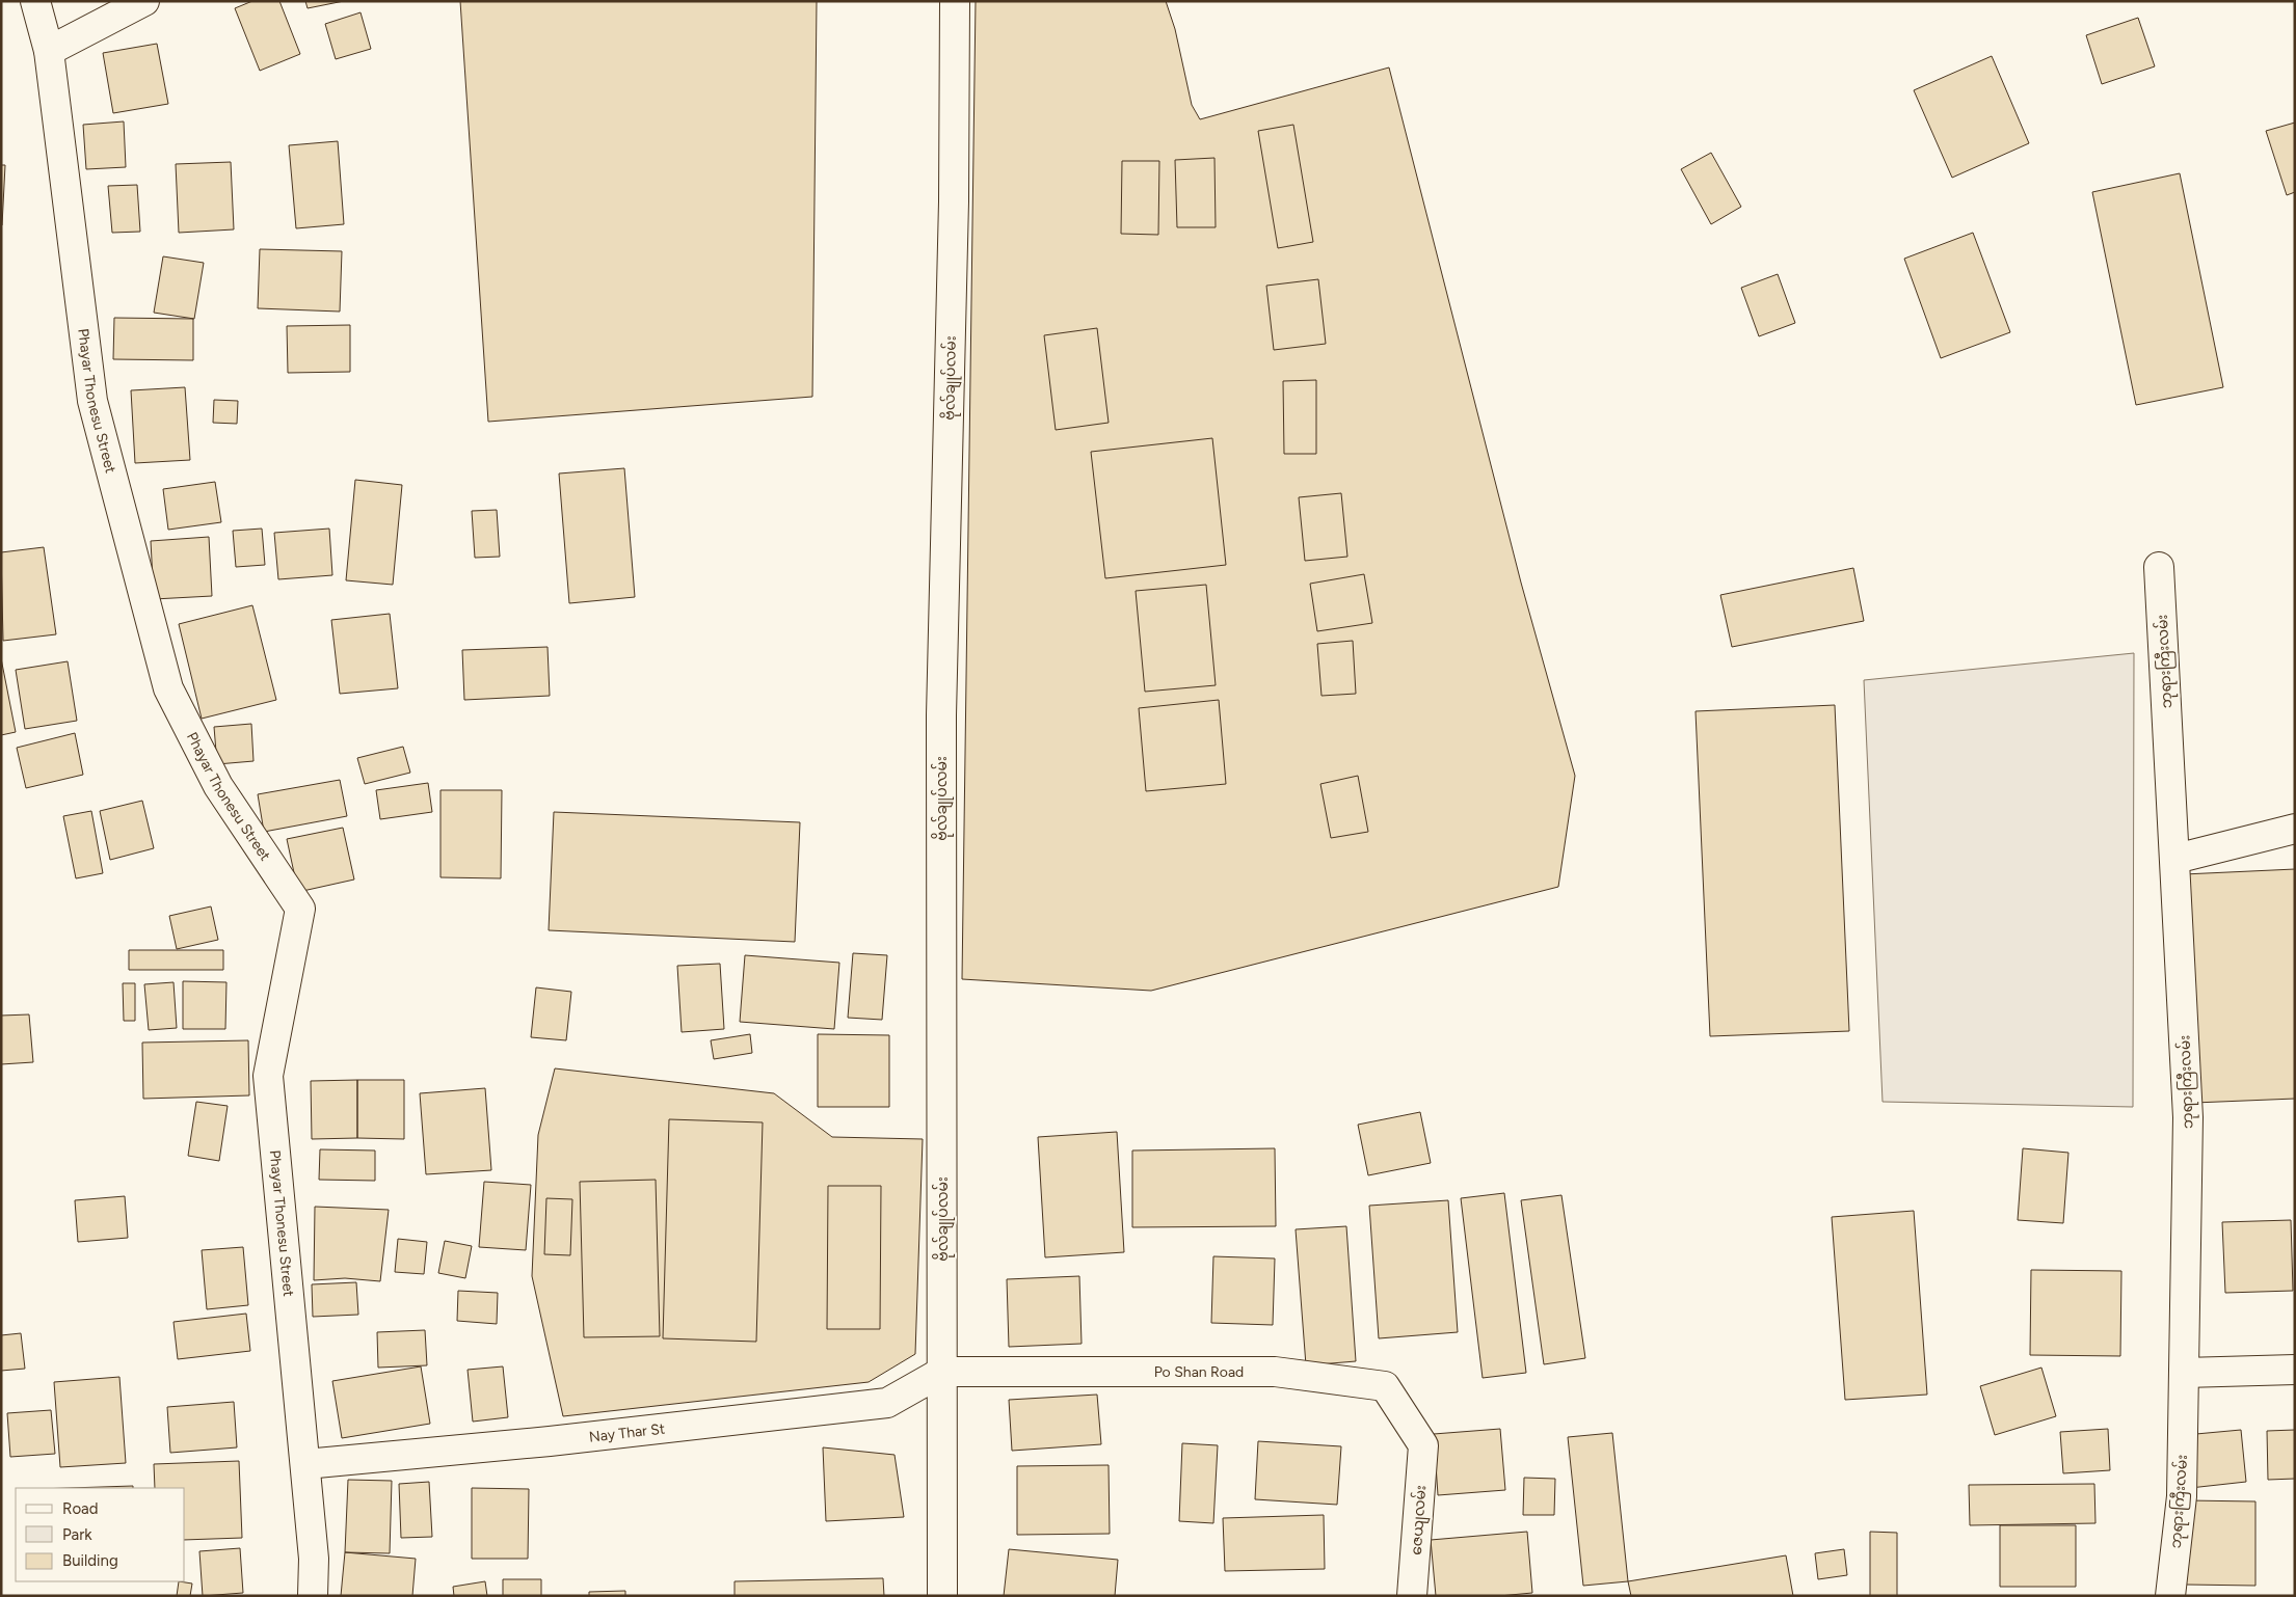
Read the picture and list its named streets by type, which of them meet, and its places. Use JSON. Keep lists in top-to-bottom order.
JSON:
{
  "streets": {
    "street": [
      "ဗိုလ်ချုပ်လမ်း",
      "Phayar Thonesu Street",
      "ဘုရားကြီးလမ်း",
      "Po Shan Road",
      "Nay Thar St",
      "ဇေယျလမ်း"
    ]
  },
  "crossings": [
    ["ဗိုလ်ချုပ်လမ်း", "Po Shan Road"],
    ["ဗိုလ်ချုပ်လမ်း", "Nay Thar St"],
    ["Phayar Thonesu Street", "Nay Thar St"],
    ["Po Shan Road", "Nay Thar St"],
    ["Po Shan Road", "ဇေယျလမ်း"]
  ],
  "legend": ["Road", "Park", "Building"]
}
